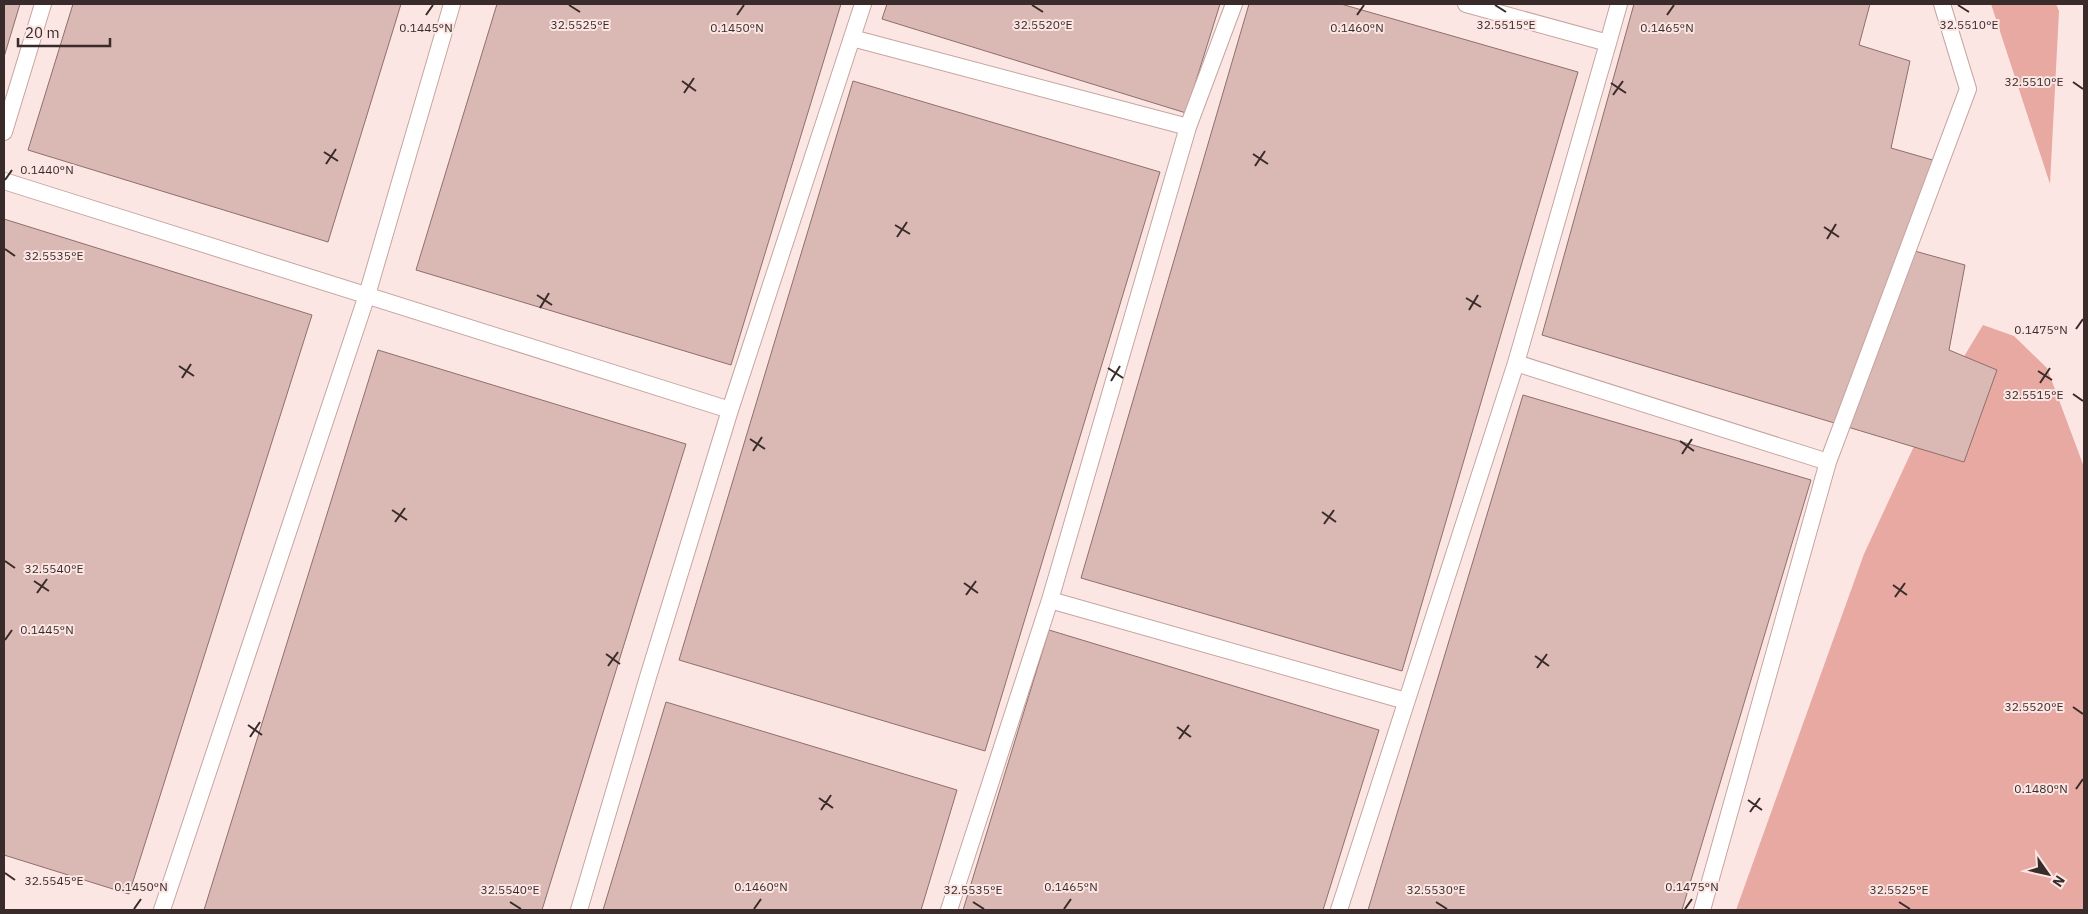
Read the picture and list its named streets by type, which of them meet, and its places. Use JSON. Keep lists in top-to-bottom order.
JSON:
{
  "scale_bar": "20 m",
  "north": "bottom right",
  "coordinates": [
    "32.5510°E",
    "32.5525°E",
    "32.5520°E",
    "32.5515°E",
    "0.1445°N",
    "0.1450°N",
    "0.1460°N",
    "0.1465°N",
    "0.1440°N",
    "32.5535°E",
    "0.1475°N",
    "32.5540°E",
    "0.1480°N",
    "32.5545°E",
    "32.5530°E"
  ]
}
